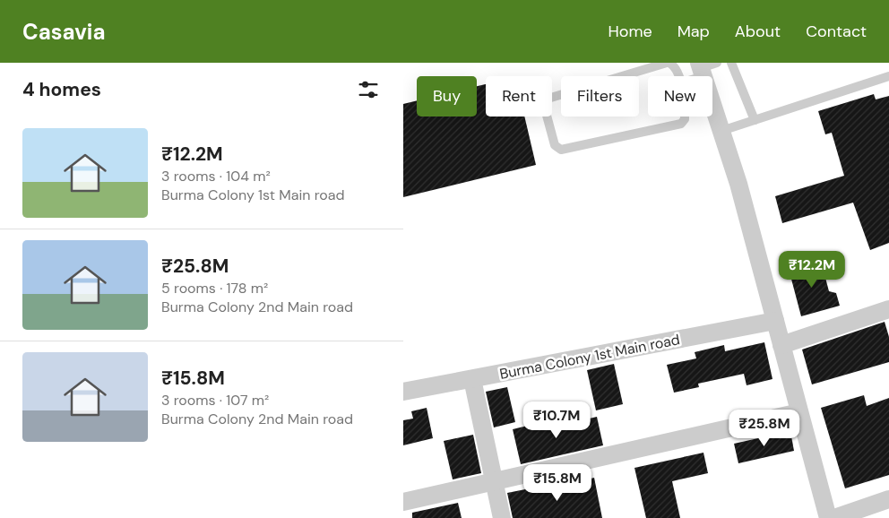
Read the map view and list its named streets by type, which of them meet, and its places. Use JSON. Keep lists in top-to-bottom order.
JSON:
{
  "streets": {
    "street": ["Burma Colony 1st Main road"]
  },
  "page": {
    "header": "Casavia",
    "nav": [
      "Home",
      "Map",
      "About",
      "Contact"
    ],
    "heading": "4 homes",
    "chip": [
      "Buy",
      "Rent",
      "Filters",
      "New"
    ],
    "list": [
      {
        "name": "₹12.2M",
        "note": "3 rooms · 104 m² · Burma Colony 1st Main road"
      },
      {
        "name": "₹25.8M",
        "note": "5 rooms · 178 m² · Burma Colony 2nd Main road"
      },
      {
        "name": "₹15.8M",
        "note": "3 rooms · 107 m² · Burma Colony 2nd Main road"
      }
    ],
    "price": [
      "₹12.2M",
      "₹10.7M",
      "₹25.8M",
      "₹15.8M"
    ]
  }
}
